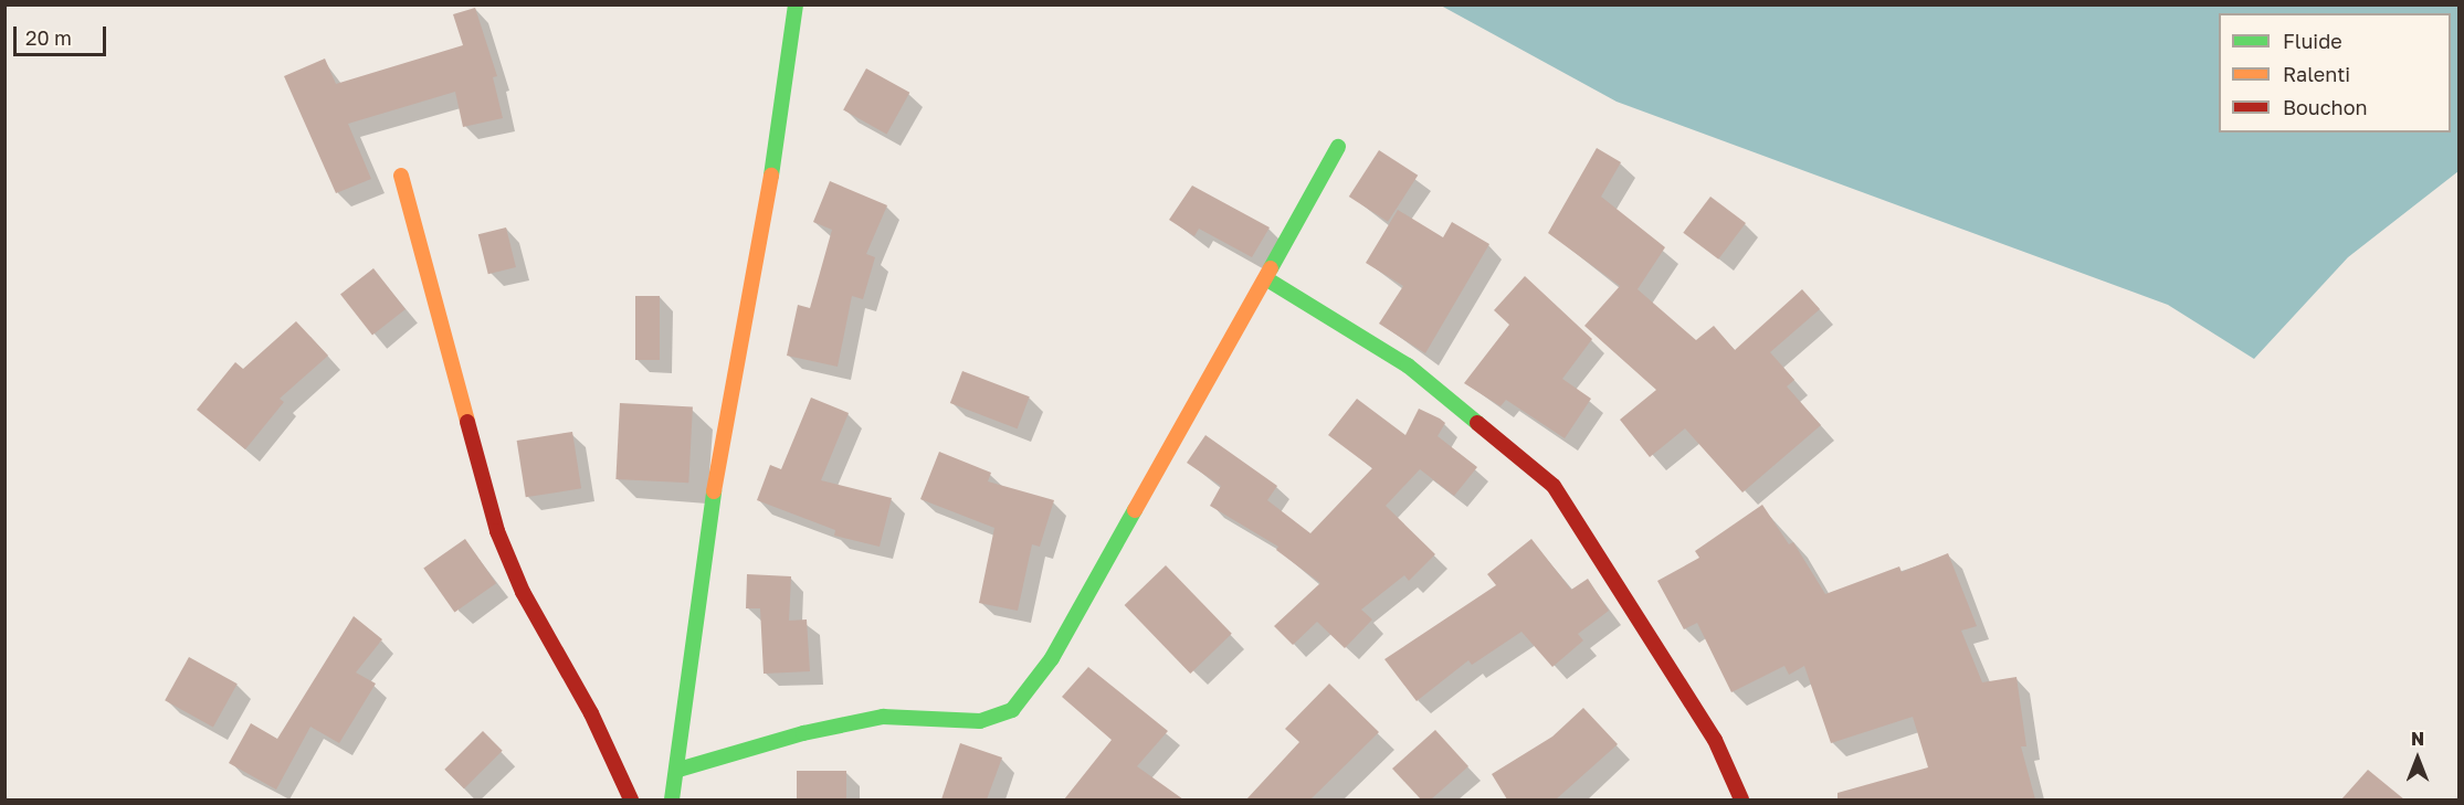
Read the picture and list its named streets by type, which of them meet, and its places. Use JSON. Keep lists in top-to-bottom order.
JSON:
{
  "legend": ["Fluide", "Ralenti", "Bouchon"],
  "scale_bar": "20 m",
  "north": "top"
}
